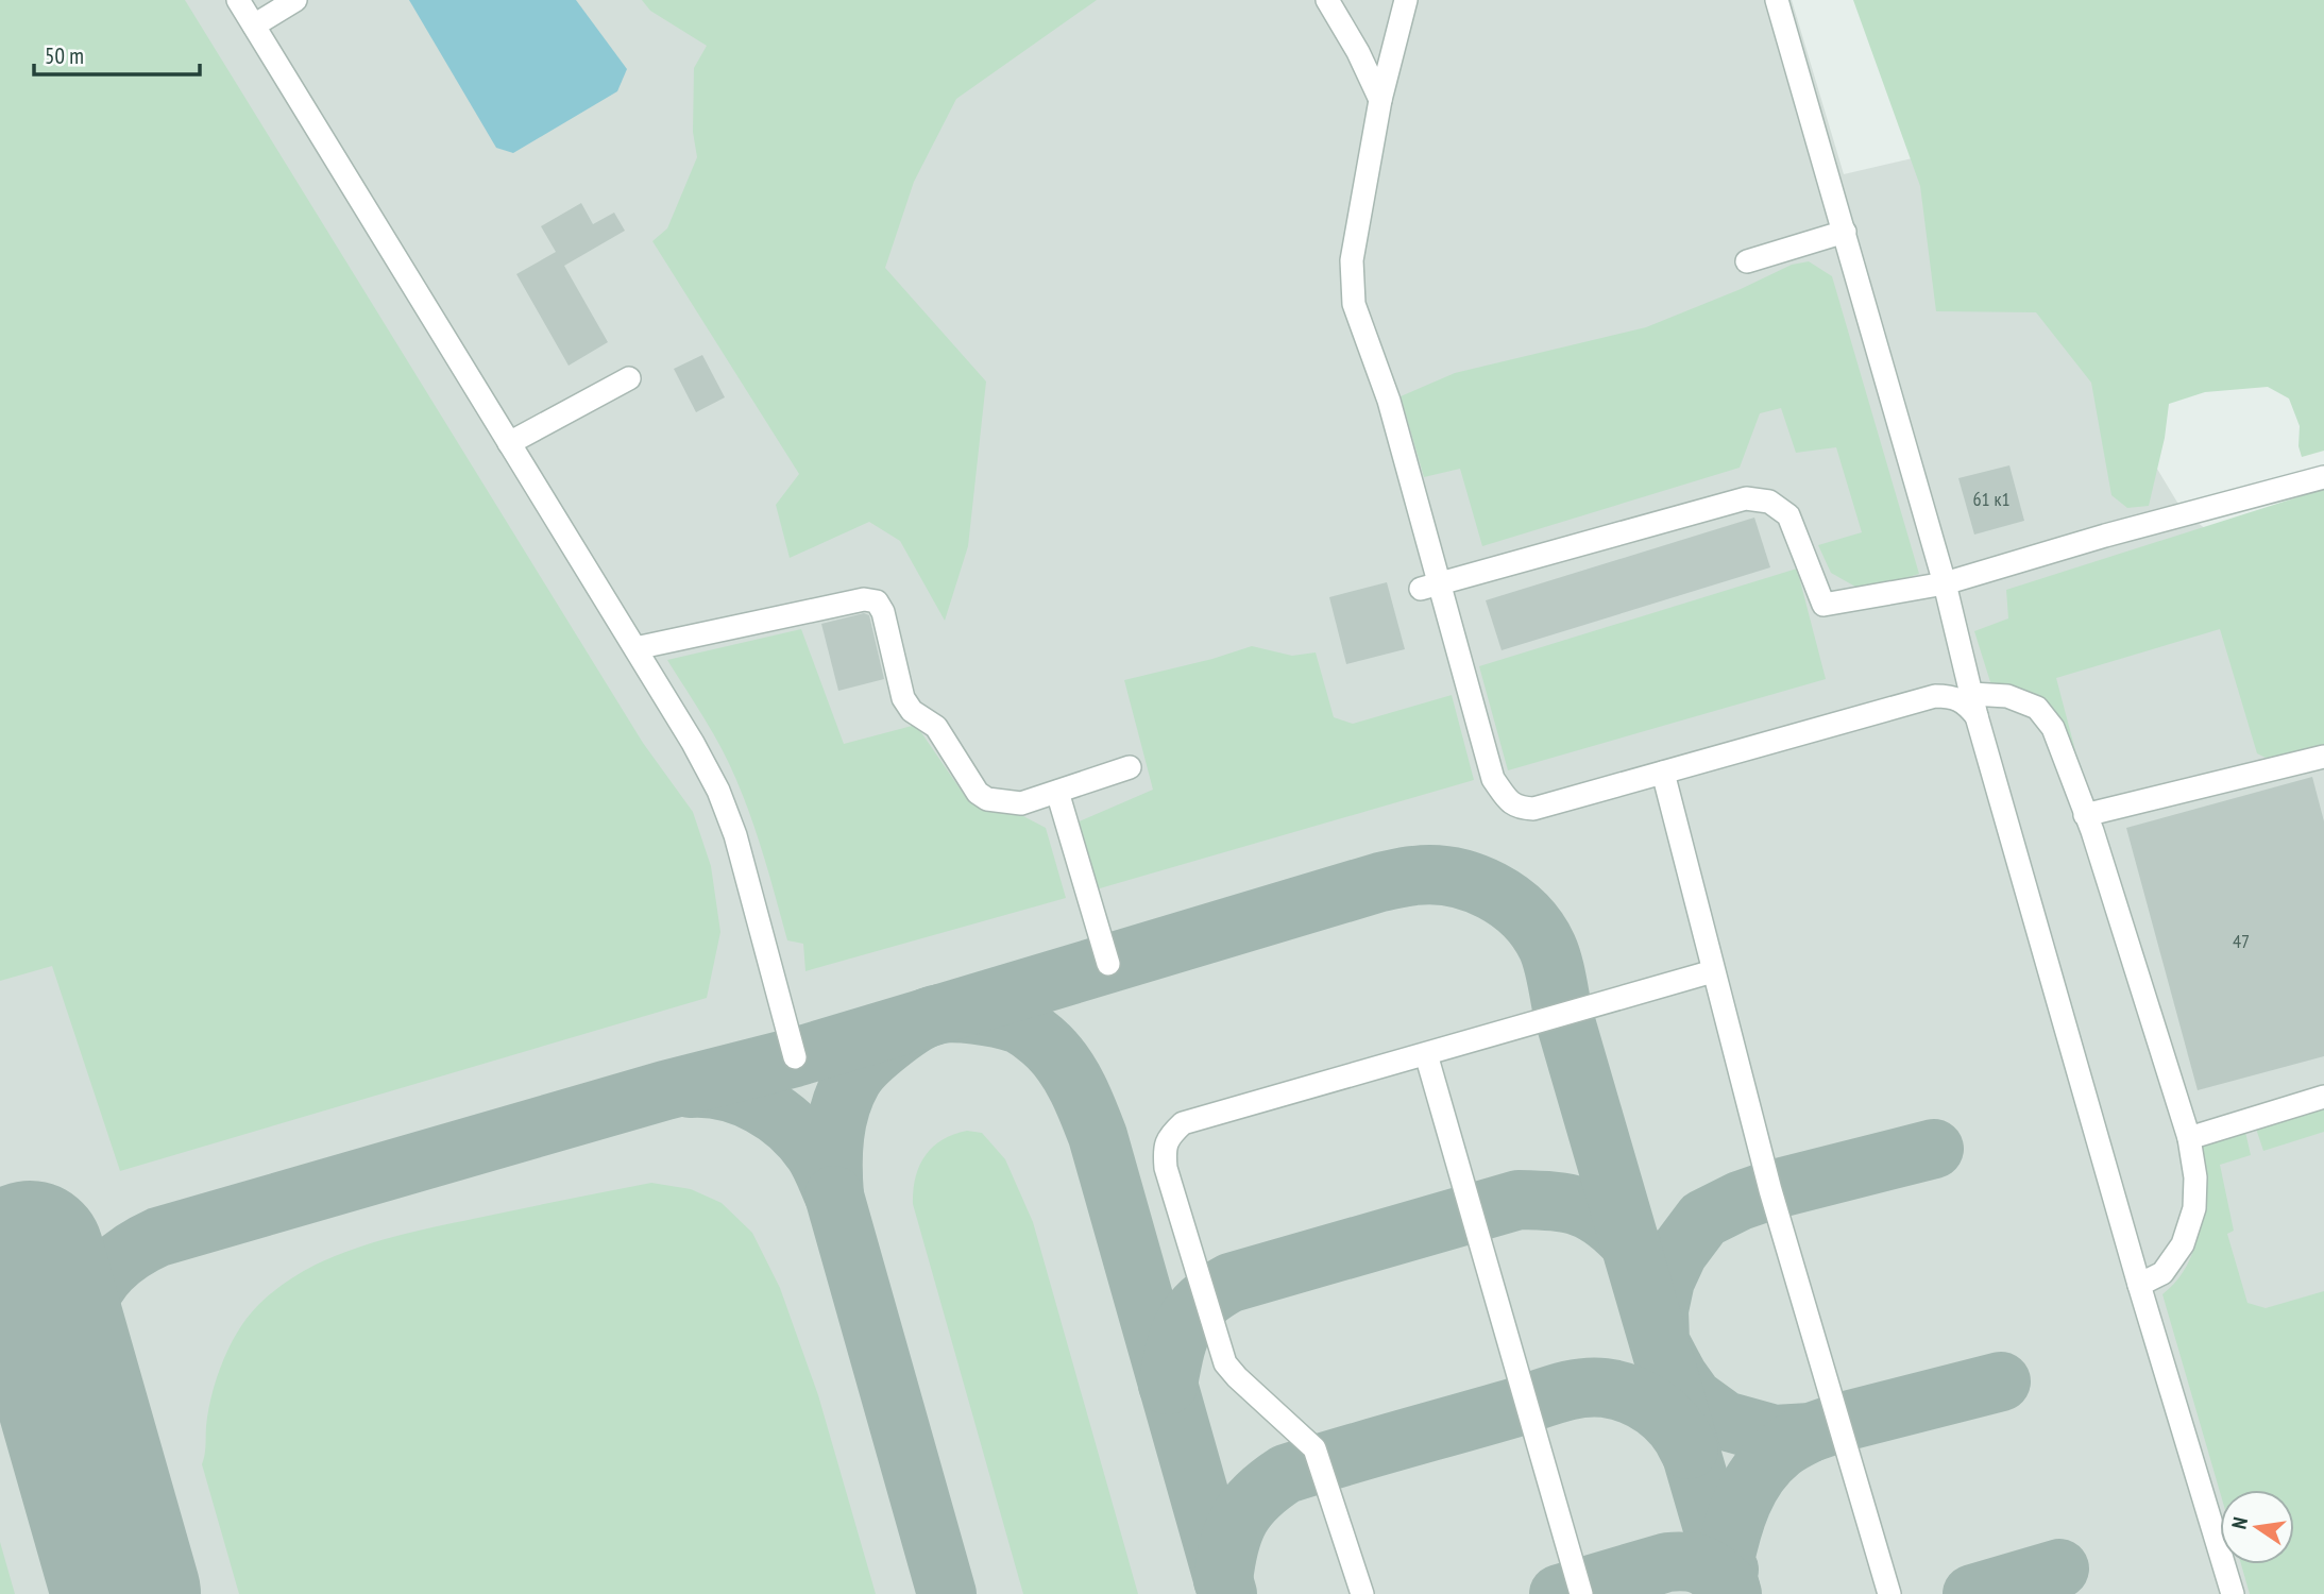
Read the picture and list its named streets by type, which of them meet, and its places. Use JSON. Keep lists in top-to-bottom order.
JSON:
{
  "house_numbers": ["61 к1", "47"],
  "scale_bar": "50 m",
  "north": "left"
}
